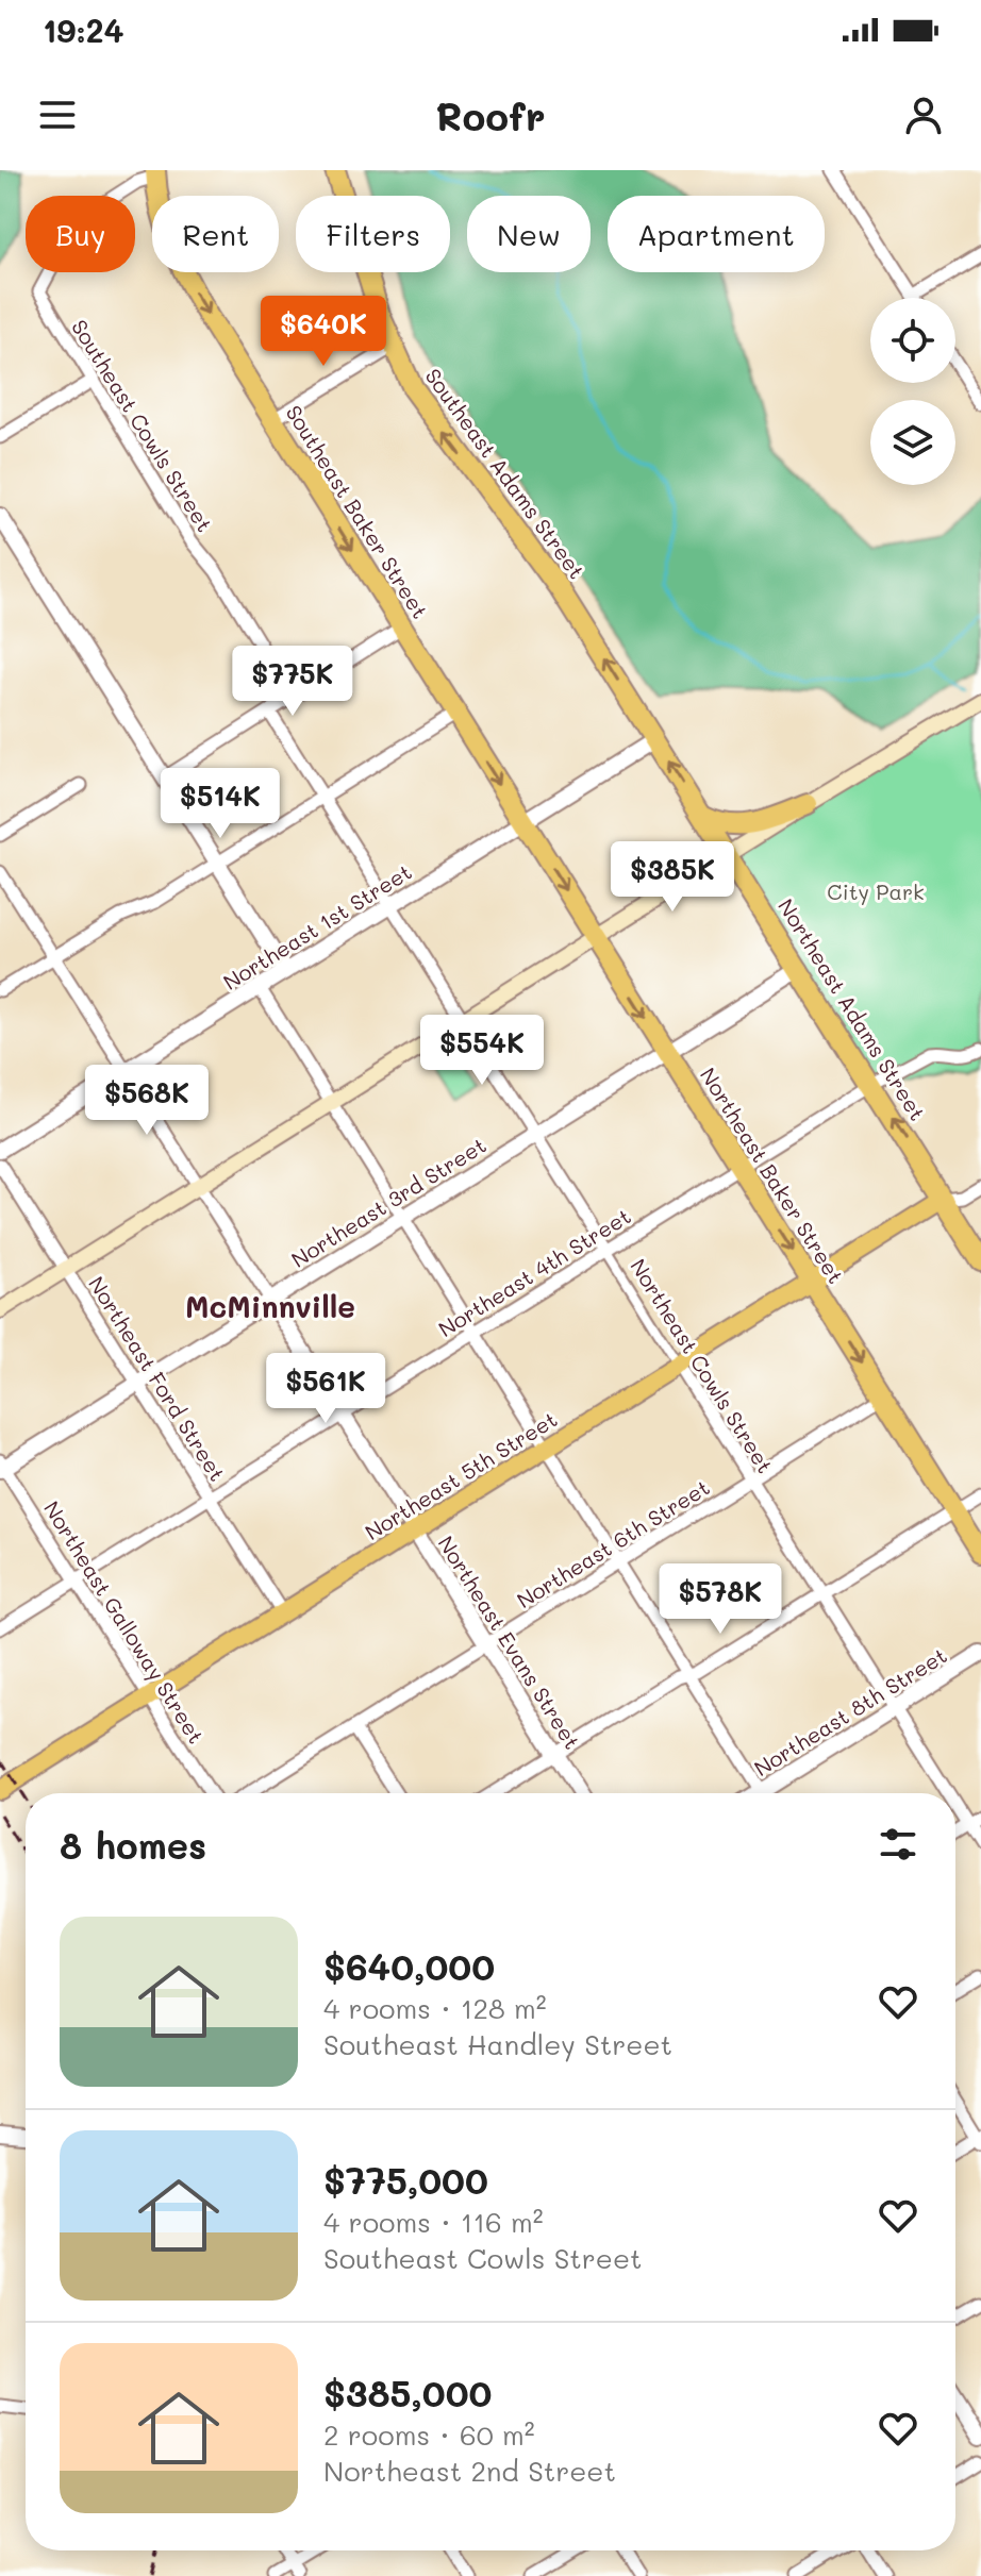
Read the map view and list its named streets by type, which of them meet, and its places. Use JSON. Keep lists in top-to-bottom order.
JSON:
{
  "streets": {
    "highway": [
      "Southeast Adams Street",
      "Southeast Baker Street",
      "Northeast Adams Street",
      "Northeast Baker Street"
    ],
    "main road": ["Northeast 5th Street"],
    "street": [
      "Southeast Cowls Street",
      "Northeast 1st Street",
      "Northeast 3rd Street",
      "Northeast 4th Street",
      "Northeast Cowls Street",
      "Northeast Ford Street",
      "Northeast 6th Street",
      "Northeast Galloway Street",
      "Northeast Evans Street",
      "Northeast 8th Street"
    ]
  },
  "crossings": [
    ["Southeast Cowls Street", "Southeast Baker Street"],
    ["Southeast Adams Street", "Northeast 1st Street"],
    ["Southeast Adams Street", "Northeast Adams Street"],
    ["Southeast Baker Street", "Northeast 1st Street"],
    ["Southeast Baker Street", "Northeast Baker Street"],
    ["Northeast 1st Street", "Northeast Adams Street"],
    ["Northeast 1st Street", "Northeast Baker Street"],
    ["Northeast 1st Street", "Northeast Cowls Street"],
    ["Northeast 1st Street", "Northeast Evans Street"],
    ["Northeast Adams Street", "Northeast 3rd Street"],
    ["Northeast Adams Street", "Northeast 4th Street"],
    ["Northeast Adams Street", "Northeast 5th Street"],
    ["Northeast Baker Street", "Northeast 3rd Street"],
    ["Northeast Baker Street", "Northeast 4th Street"],
    ["Northeast Baker Street", "Northeast 5th Street"],
    ["Northeast Baker Street", "Northeast 6th Street"],
    ["Northeast 3rd Street", "Northeast Cowls Street"],
    ["Northeast 3rd Street", "Northeast Ford Street"],
    ["Northeast 3rd Street", "Northeast Galloway Street"],
    ["Northeast 3rd Street", "Northeast Evans Street"],
    ["Northeast 4th Street", "Northeast Cowls Street"],
    ["Northeast 4th Street", "Northeast Ford Street"],
    ["Northeast 4th Street", "Northeast Galloway Street"],
    ["Northeast 4th Street", "Northeast Evans Street"],
    ["Northeast Cowls Street", "Northeast 5th Street"],
    ["Northeast Cowls Street", "Northeast 6th Street"],
    ["Northeast Cowls Street", "Northeast 8th Street"],
    ["Northeast Ford Street", "Northeast 5th Street"],
    ["Northeast 5th Street", "Northeast Galloway Street"],
    ["Northeast 5th Street", "Northeast Evans Street"],
    ["Northeast 6th Street", "Northeast Evans Street"]
  ],
  "one_way": [
    "Southeast Adams Street",
    "Southeast Baker Street",
    "Northeast Adams Street",
    "Northeast Baker Street"
  ],
  "districts": ["McMinnville"],
  "parks": ["City Park"],
  "page": {
    "status": "19:24",
    "header": "Roofr",
    "chip": [
      "Buy",
      "Rent",
      "Filters",
      "New",
      "Apartment"
    ],
    "price": [
      "$640K",
      "$775K",
      "$514K",
      "$385K",
      "$554K",
      "$568K",
      "$561K",
      "$578K"
    ],
    "heading": "8 homes",
    "list": [
      {
        "name": "$640,000",
        "note": "4 rooms · 128 m² · Southeast Handley Street"
      },
      {
        "name": "$775,000",
        "note": "4 rooms · 116 m² · Southeast Cowls Street"
      },
      {
        "name": "$385,000",
        "note": "2 rooms · 60 m² · Northeast 2nd Street"
      }
    ]
  }
}
